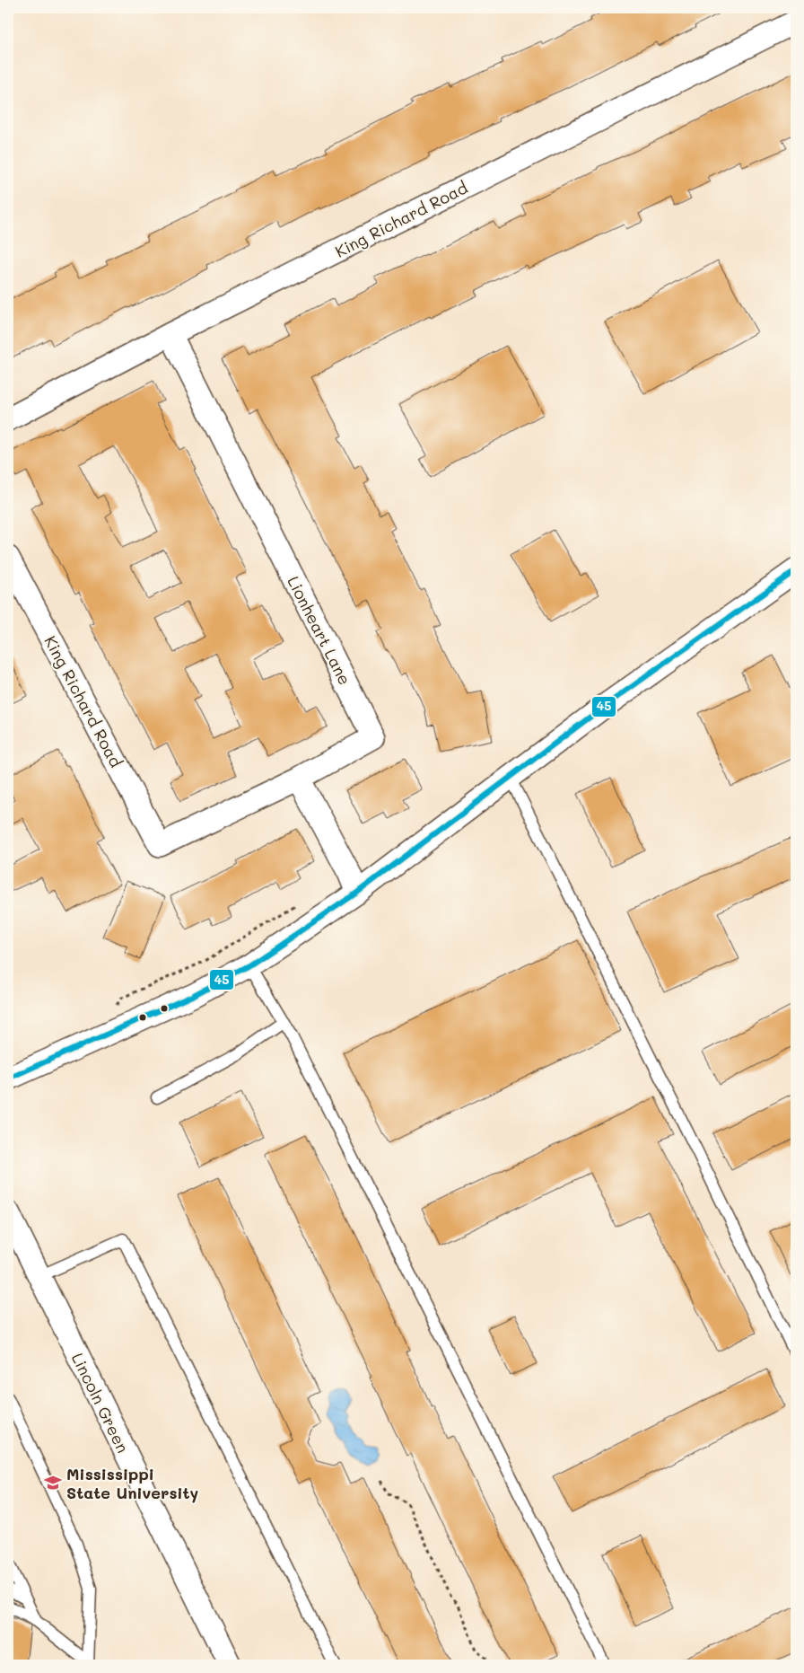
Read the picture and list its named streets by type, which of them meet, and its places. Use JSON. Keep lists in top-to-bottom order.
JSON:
{
  "streets": {
    "street": ["King Richard Road", "Lionheart Lane", "Lincoln Green"]
  },
  "crossings": [
    ["King Richard Road", "Lionheart Lane"]
  ],
  "places": {
    "school or university": ["Mississippi State University"]
  },
  "lines": ["transit line 45"]
}
